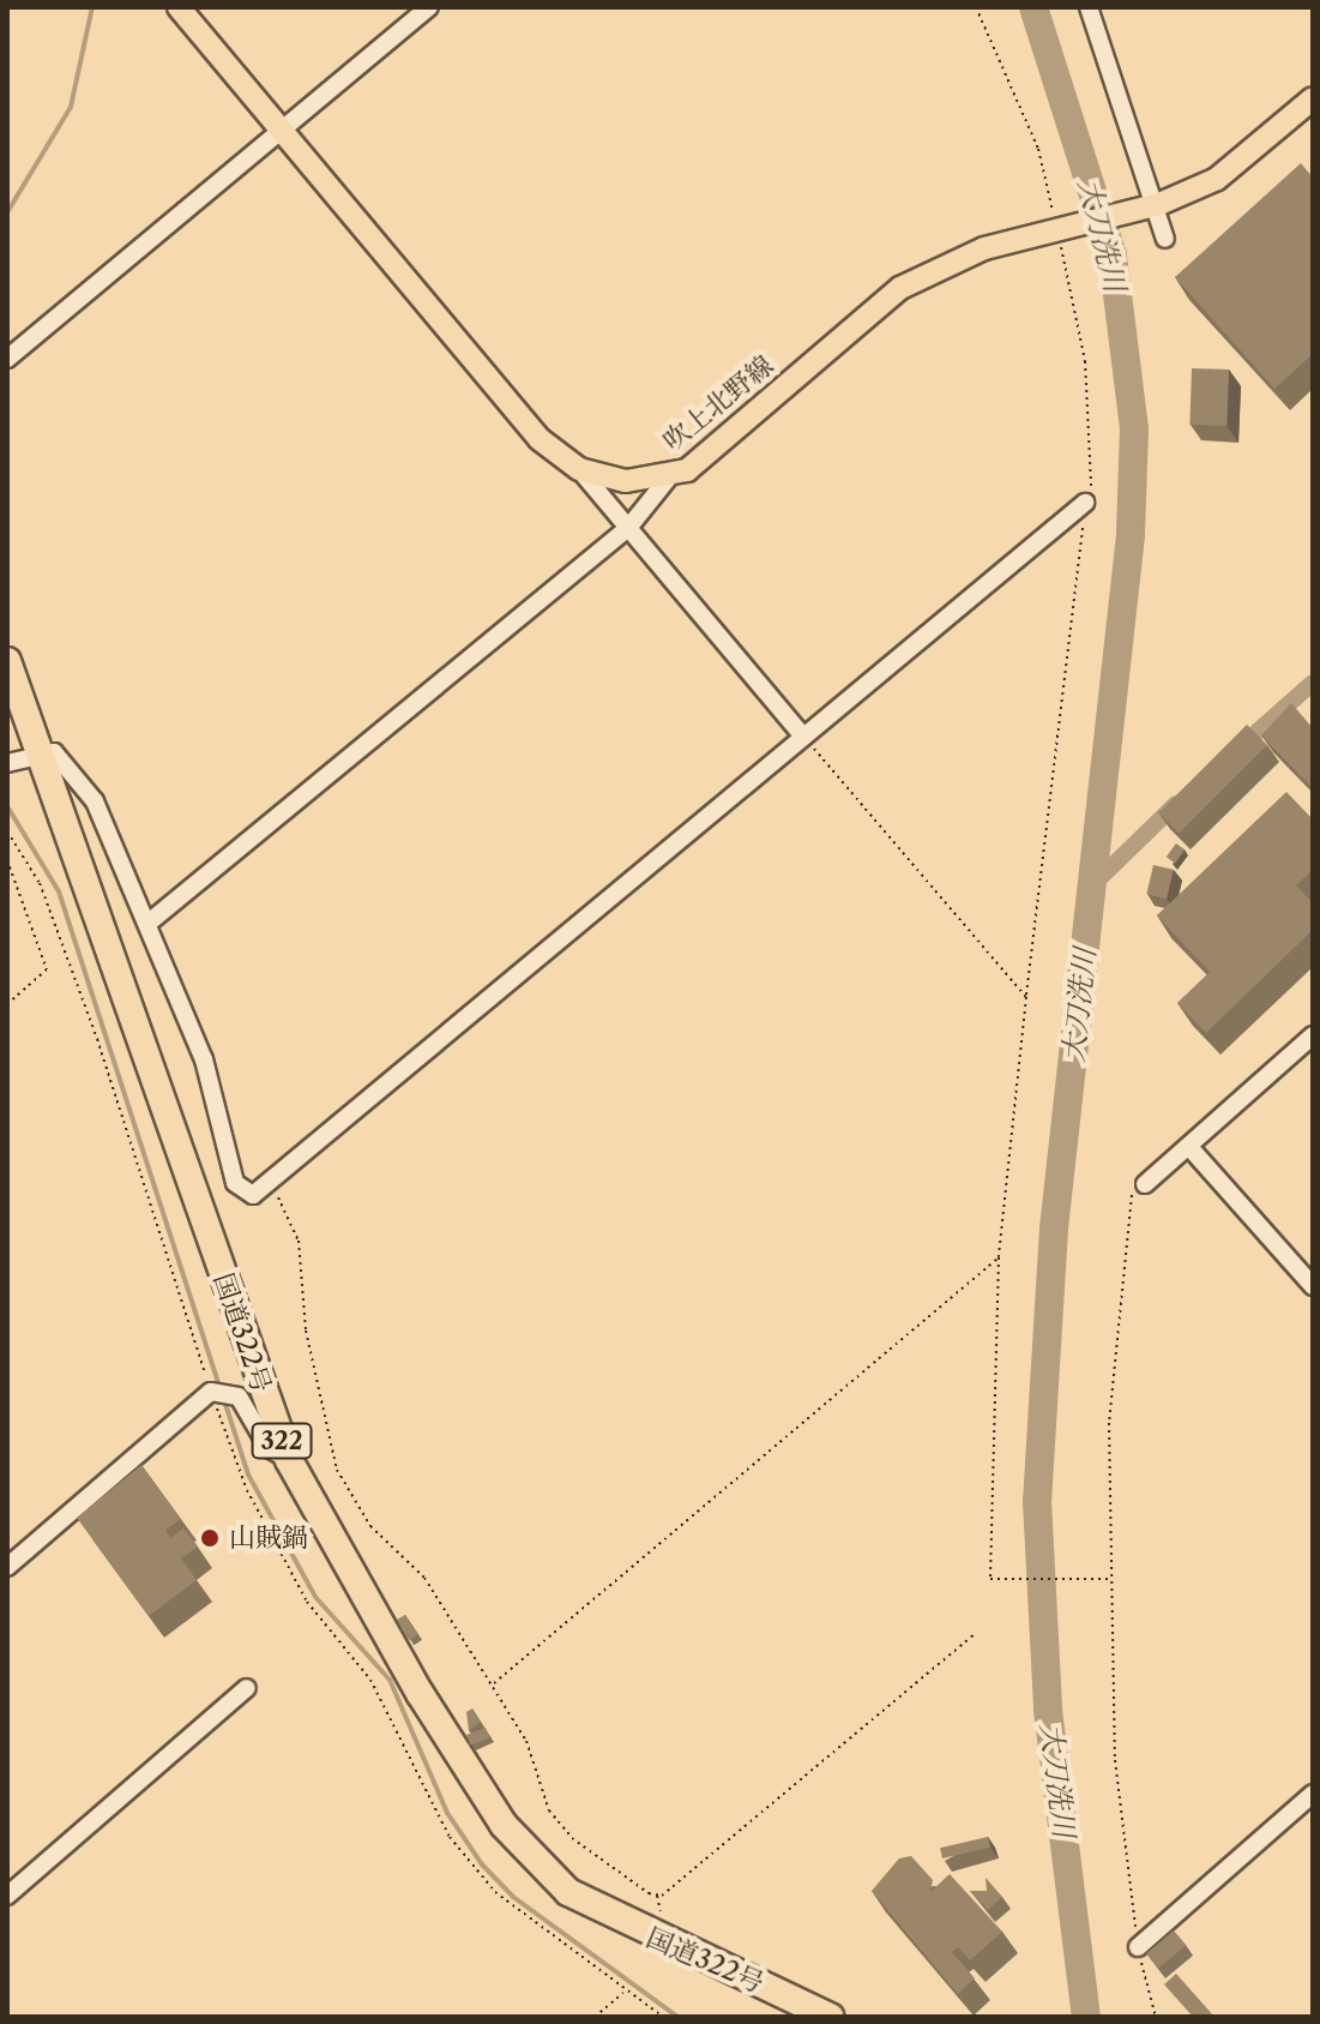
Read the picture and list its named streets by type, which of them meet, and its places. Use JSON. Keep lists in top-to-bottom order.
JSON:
{
  "streets": {
    "highway": ["国道322号", "322"],
    "main road": ["吹上北野線"]
  },
  "water": ["大刀洗川"],
  "places": ["山賊鍋"]
}
